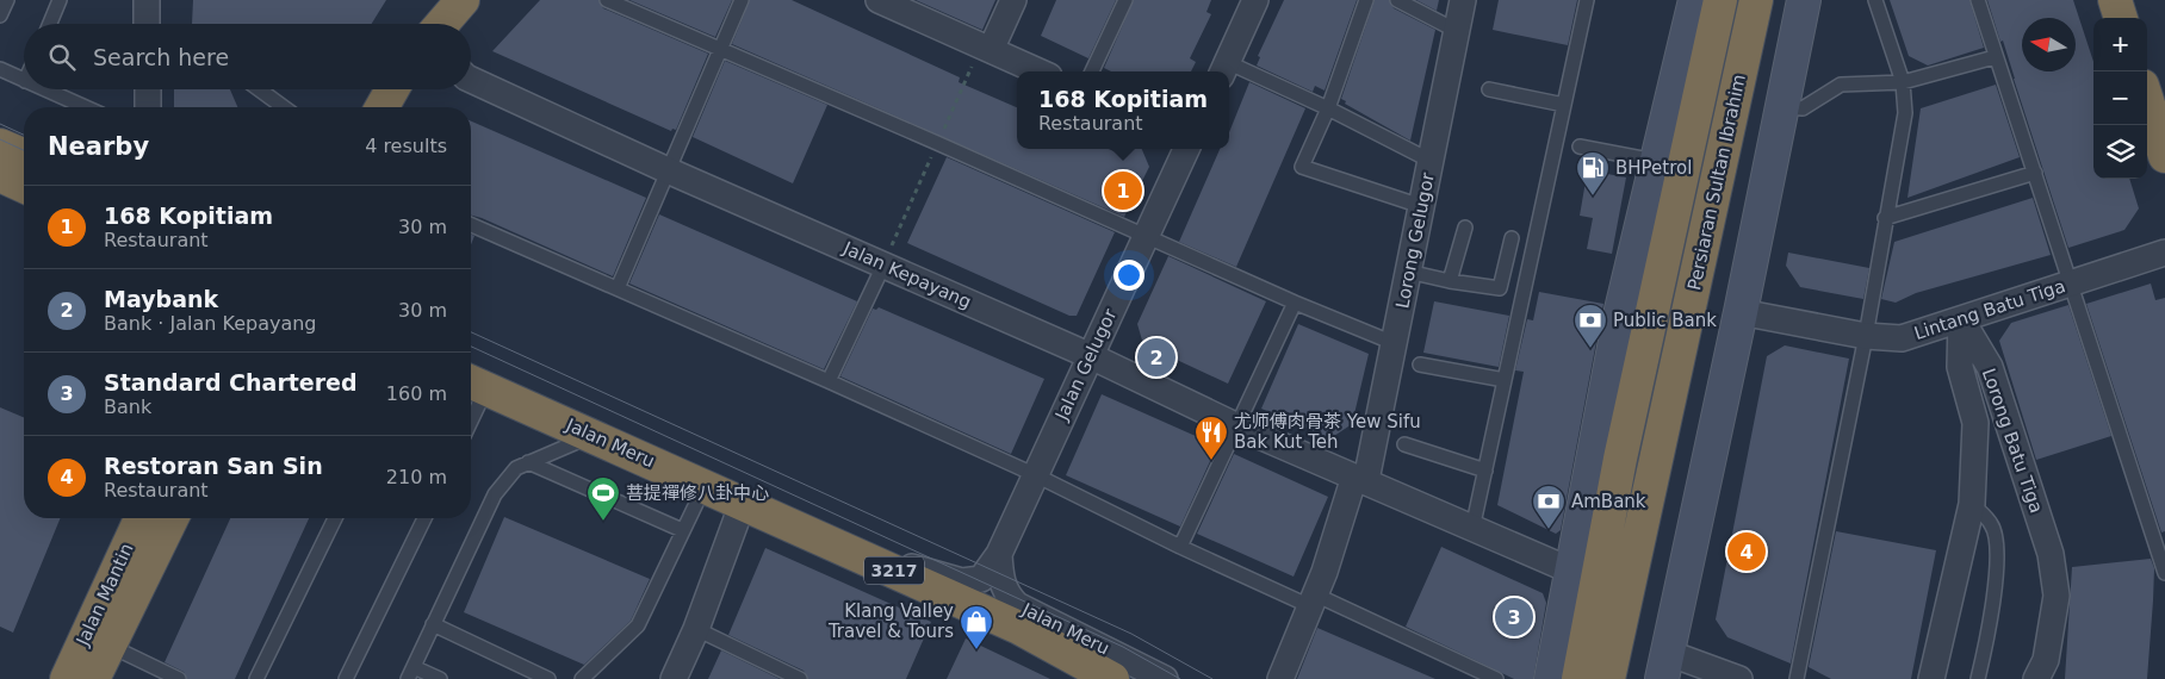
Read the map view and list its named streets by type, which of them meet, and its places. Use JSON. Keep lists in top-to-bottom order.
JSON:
{
  "streets": {
    "highway": [
      "Persiaran Sultan Ibrahim",
      "Jalan Meru",
      "3217",
      "Jalan Mantin"
    ],
    "street": [
      "Lorong Gelugor",
      "Jalan Kepayang",
      "Lintang Batu Tiga",
      "Jalan Gelugor",
      "Lorong Batu Tiga"
    ]
  },
  "crossings": [
    ["Lorong Gelugor", "Jalan Kepayang"],
    ["Jalan Kepayang", "Jalan Gelugor"],
    ["Lintang Batu Tiga", "Lorong Batu Tiga"],
    ["Jalan Gelugor", "Jalan Meru"]
  ],
  "places": {
    "fuel station": ["BHPetrol"],
    "bank": ["Public Bank", "AmBank"],
    "restaurant": ["尤师傅肉骨茶 Yew Sifu Bak Kut Teh"],
    "sports": ["菩提禪修八卦中心"],
    "shop": ["Klang Valley Travel & Tours"]
  },
  "north": "left",
  "page": {
    "map_buttons": ["+", "−"],
    "search": "Search here",
    "popup": ["168 Kopitiam", "Restaurant"],
    "heading": ["Nearby", "4 results"],
    "pins": [
      "1",
      "2",
      "4",
      "3"
    ],
    "list": [
      {
        "mark": "1",
        "name": "168 Kopitiam",
        "note": "Restaurant",
        "value": "30 m"
      },
      {
        "mark": "2",
        "name": "Maybank",
        "note": "Bank · Jalan Kepayang",
        "value": "30 m"
      },
      {
        "mark": "3",
        "name": "Standard Chartered",
        "note": "Bank",
        "value": "160 m"
      },
      {
        "mark": "4",
        "name": "Restoran San Sin",
        "note": "Restaurant",
        "value": "210 m"
      }
    ]
  }
}
